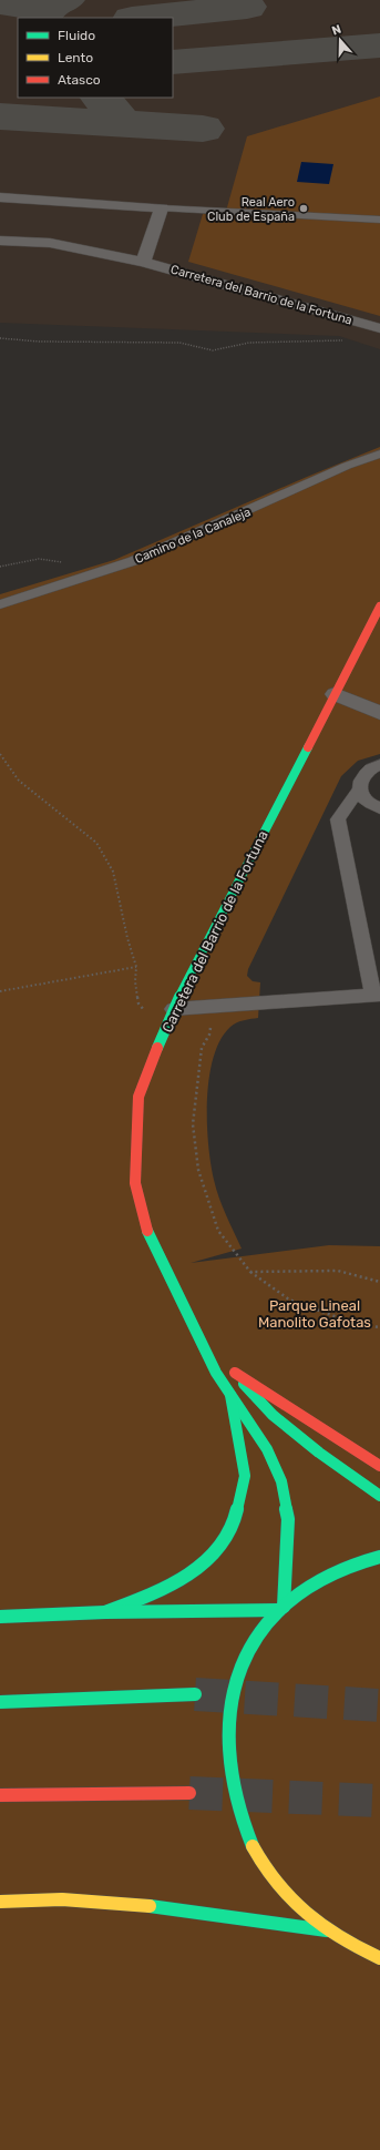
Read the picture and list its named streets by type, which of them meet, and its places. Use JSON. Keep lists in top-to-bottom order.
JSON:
{
  "streets": {
    "main road": ["Carretera del Barrio de la Fortuna"],
    "lane": ["Camino de la Canaleja"]
  },
  "parks": ["Parque Lineal Manolito Gafotas"],
  "places": ["Real Aero Club de España"],
  "legend": ["Fluido", "Lento", "Atasco"],
  "north": "top"
}
